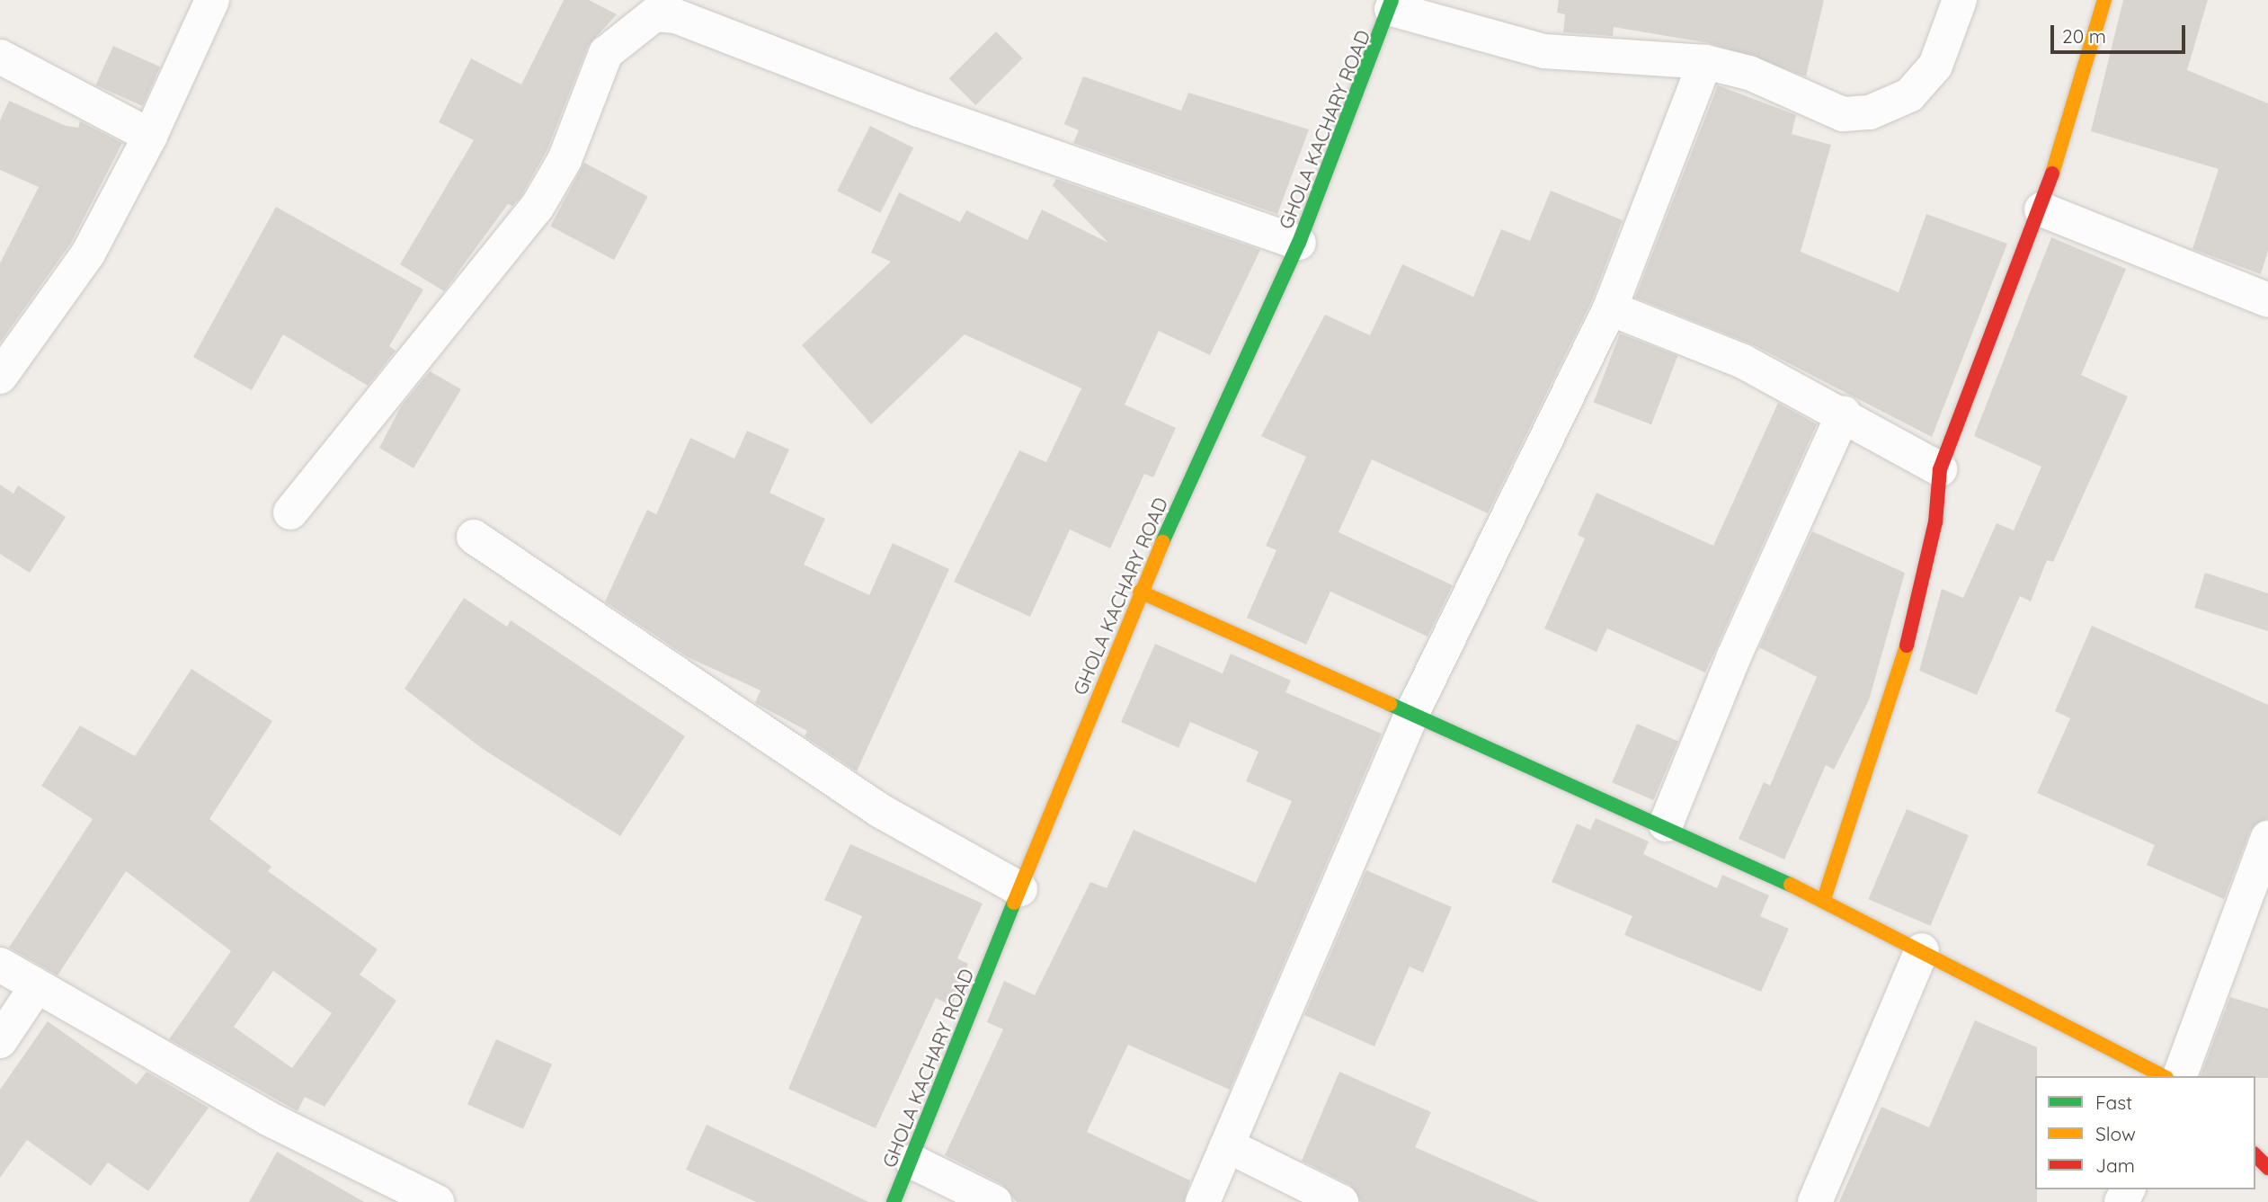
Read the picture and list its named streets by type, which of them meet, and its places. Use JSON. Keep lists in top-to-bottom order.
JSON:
{
  "streets": {
    "street": ["GHOLA KACHARY ROAD"]
  },
  "legend": ["Fast", "Slow", "Jam"],
  "scale_bar": "20 m"
}
